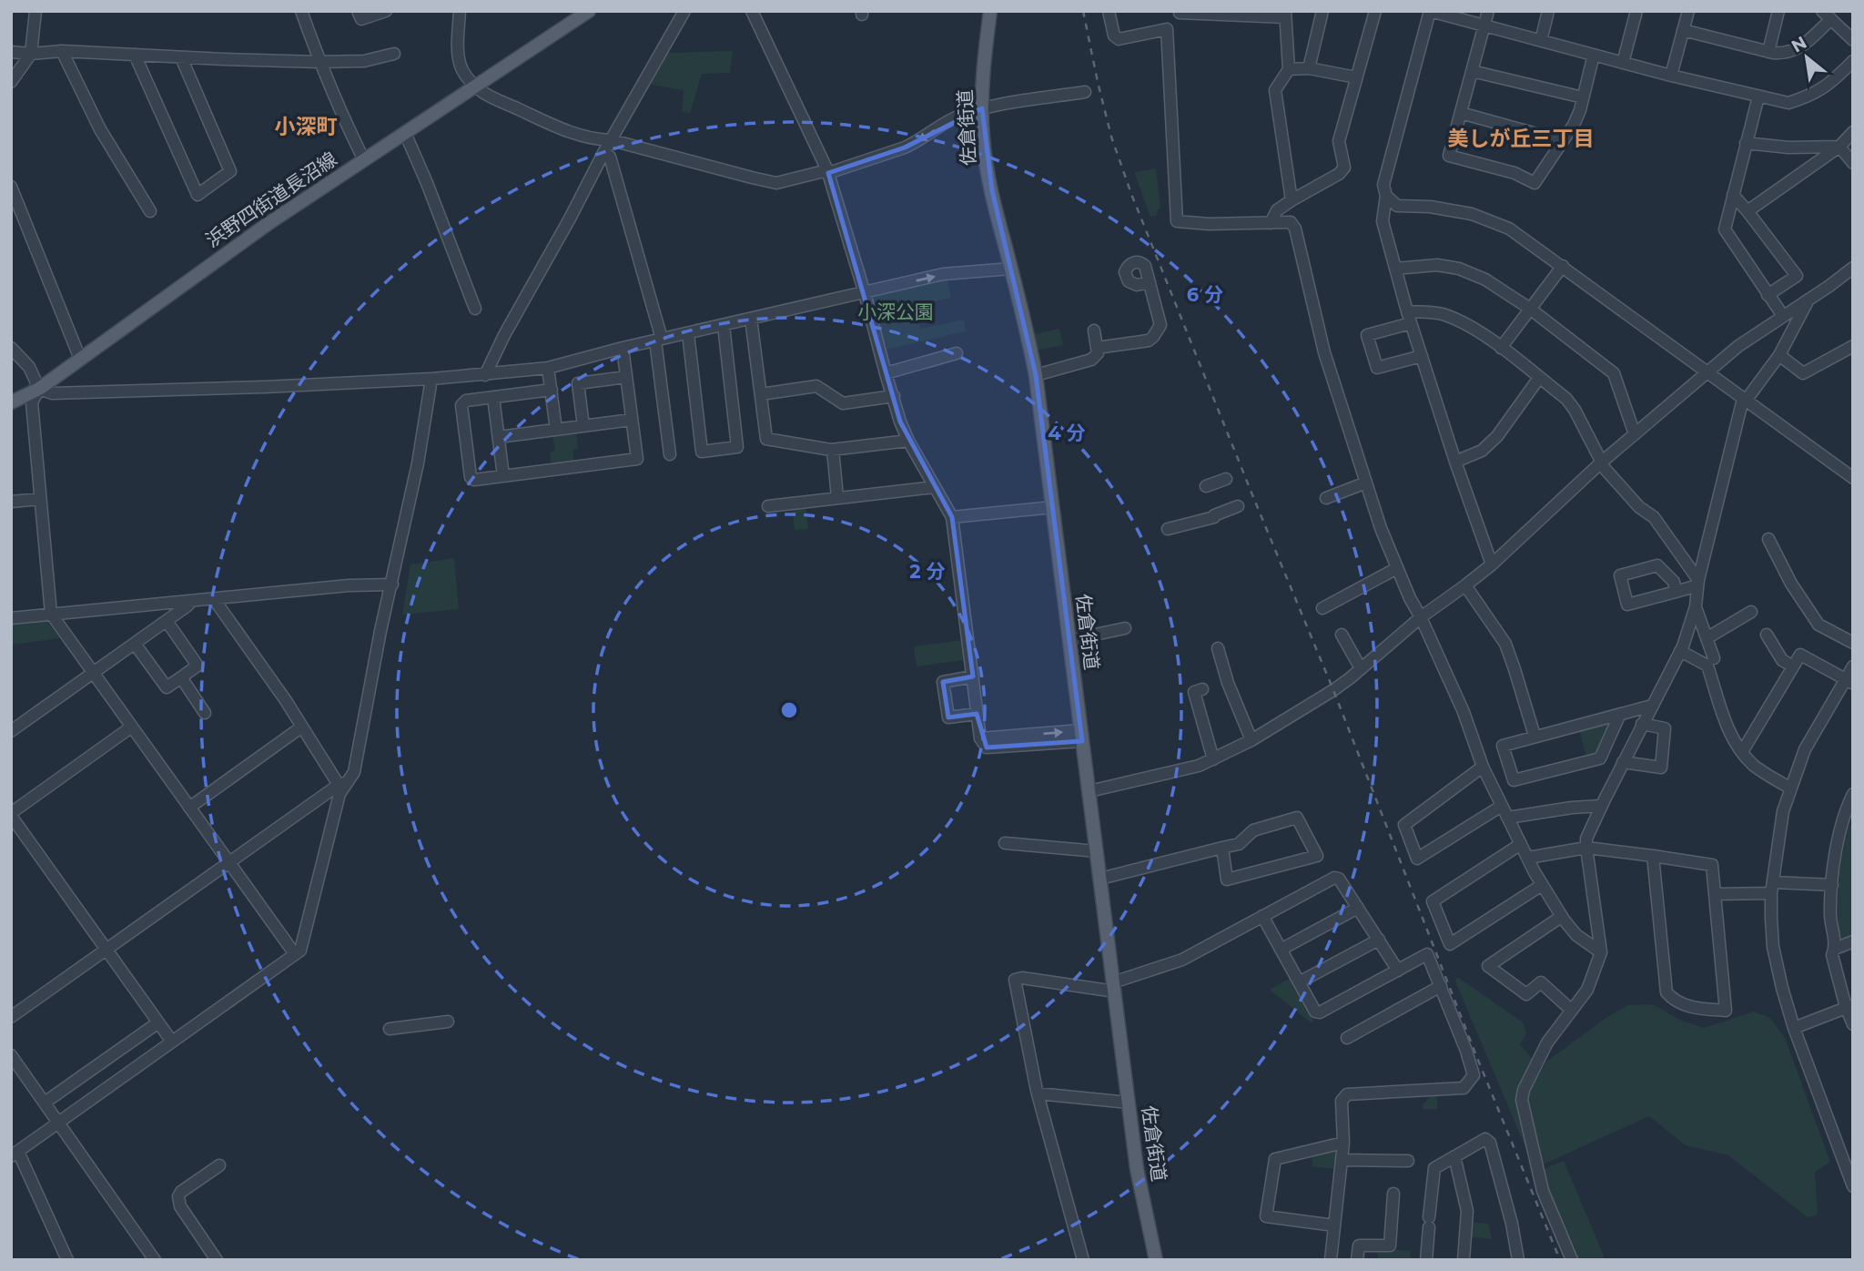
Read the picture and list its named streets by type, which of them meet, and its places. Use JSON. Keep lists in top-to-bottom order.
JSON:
{
  "streets": {
    "main road": ["佐倉街道", "浜野四街道長沼線"]
  },
  "districts": ["小深町", "美しが丘三丁目"],
  "parks": ["小深公園"],
  "north": "top left",
  "rings": ["6 分", "4 分", "2 分"]
}
